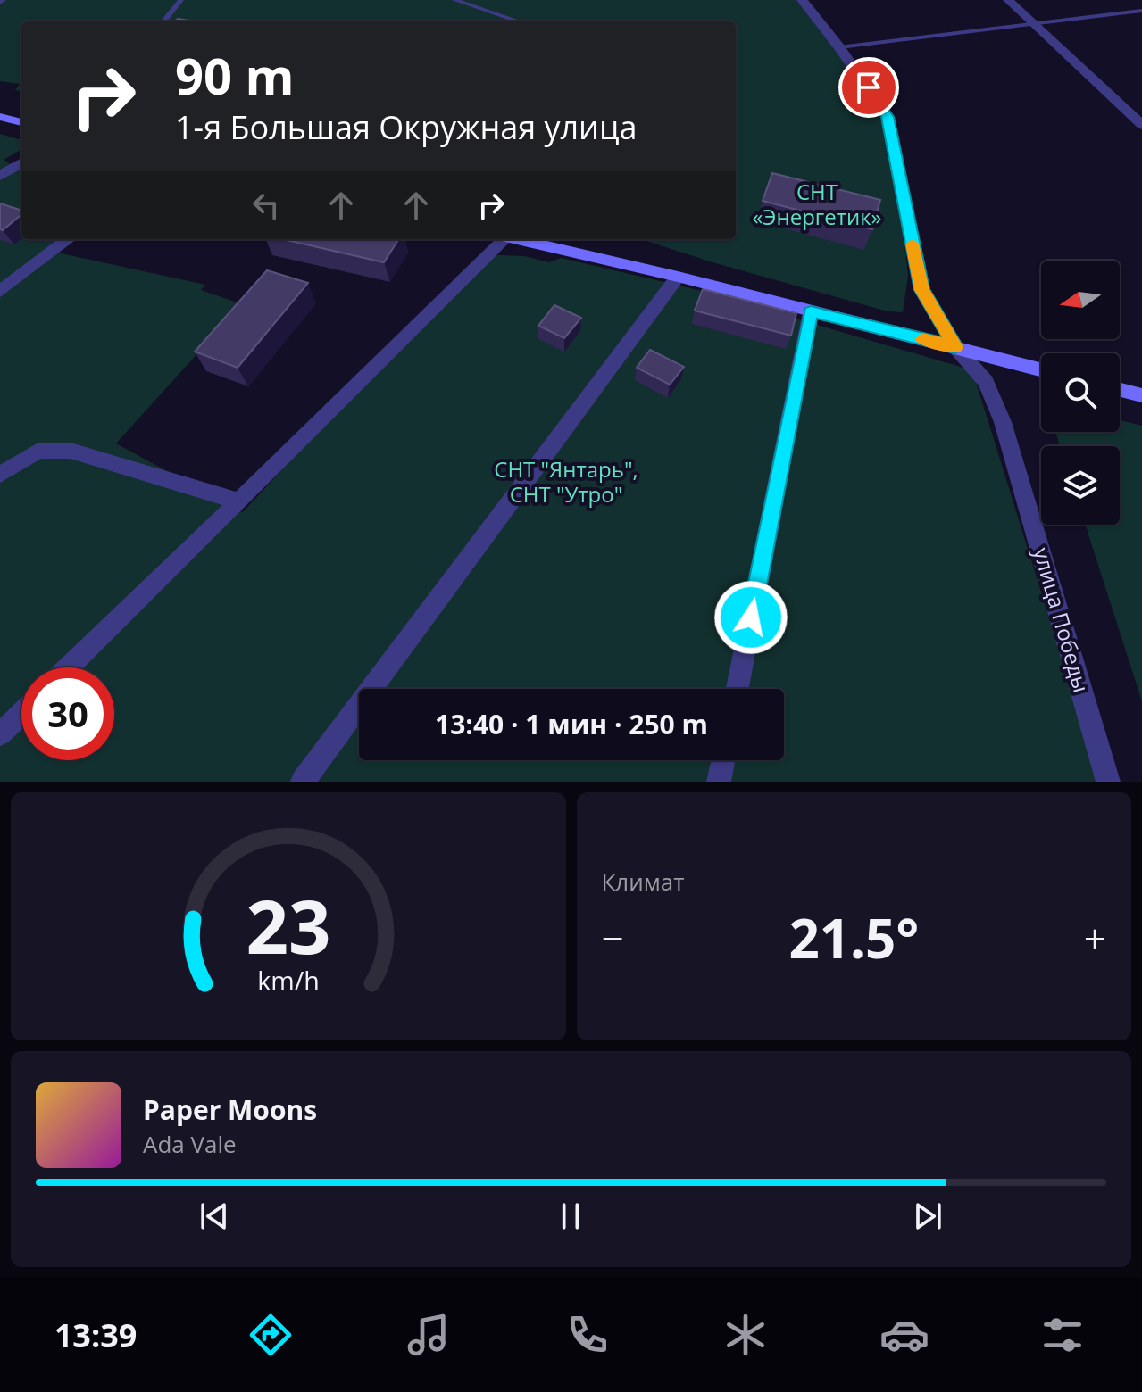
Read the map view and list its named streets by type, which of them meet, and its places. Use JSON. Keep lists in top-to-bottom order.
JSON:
{
  "streets": {
    "street": ["улица Победы"]
  },
  "parks": ["СНТ «Энергетик»", "СНТ \"Янтарь\", СНТ \"Утро\""],
  "north": "left",
  "page": {
    "turn": ["90 m", "1-я Большая Окружная улица"],
    "limit": "30",
    "trip": "13:40 · 1 мин · 250 m",
    "tile": "Климат",
    "heat": ["−", "21.5°", "+"],
    "song": ["Paper Moons", "Ada Vale"],
    "tabs": "13:39",
    "gauge": ["23", "km/h"]
  }
}
